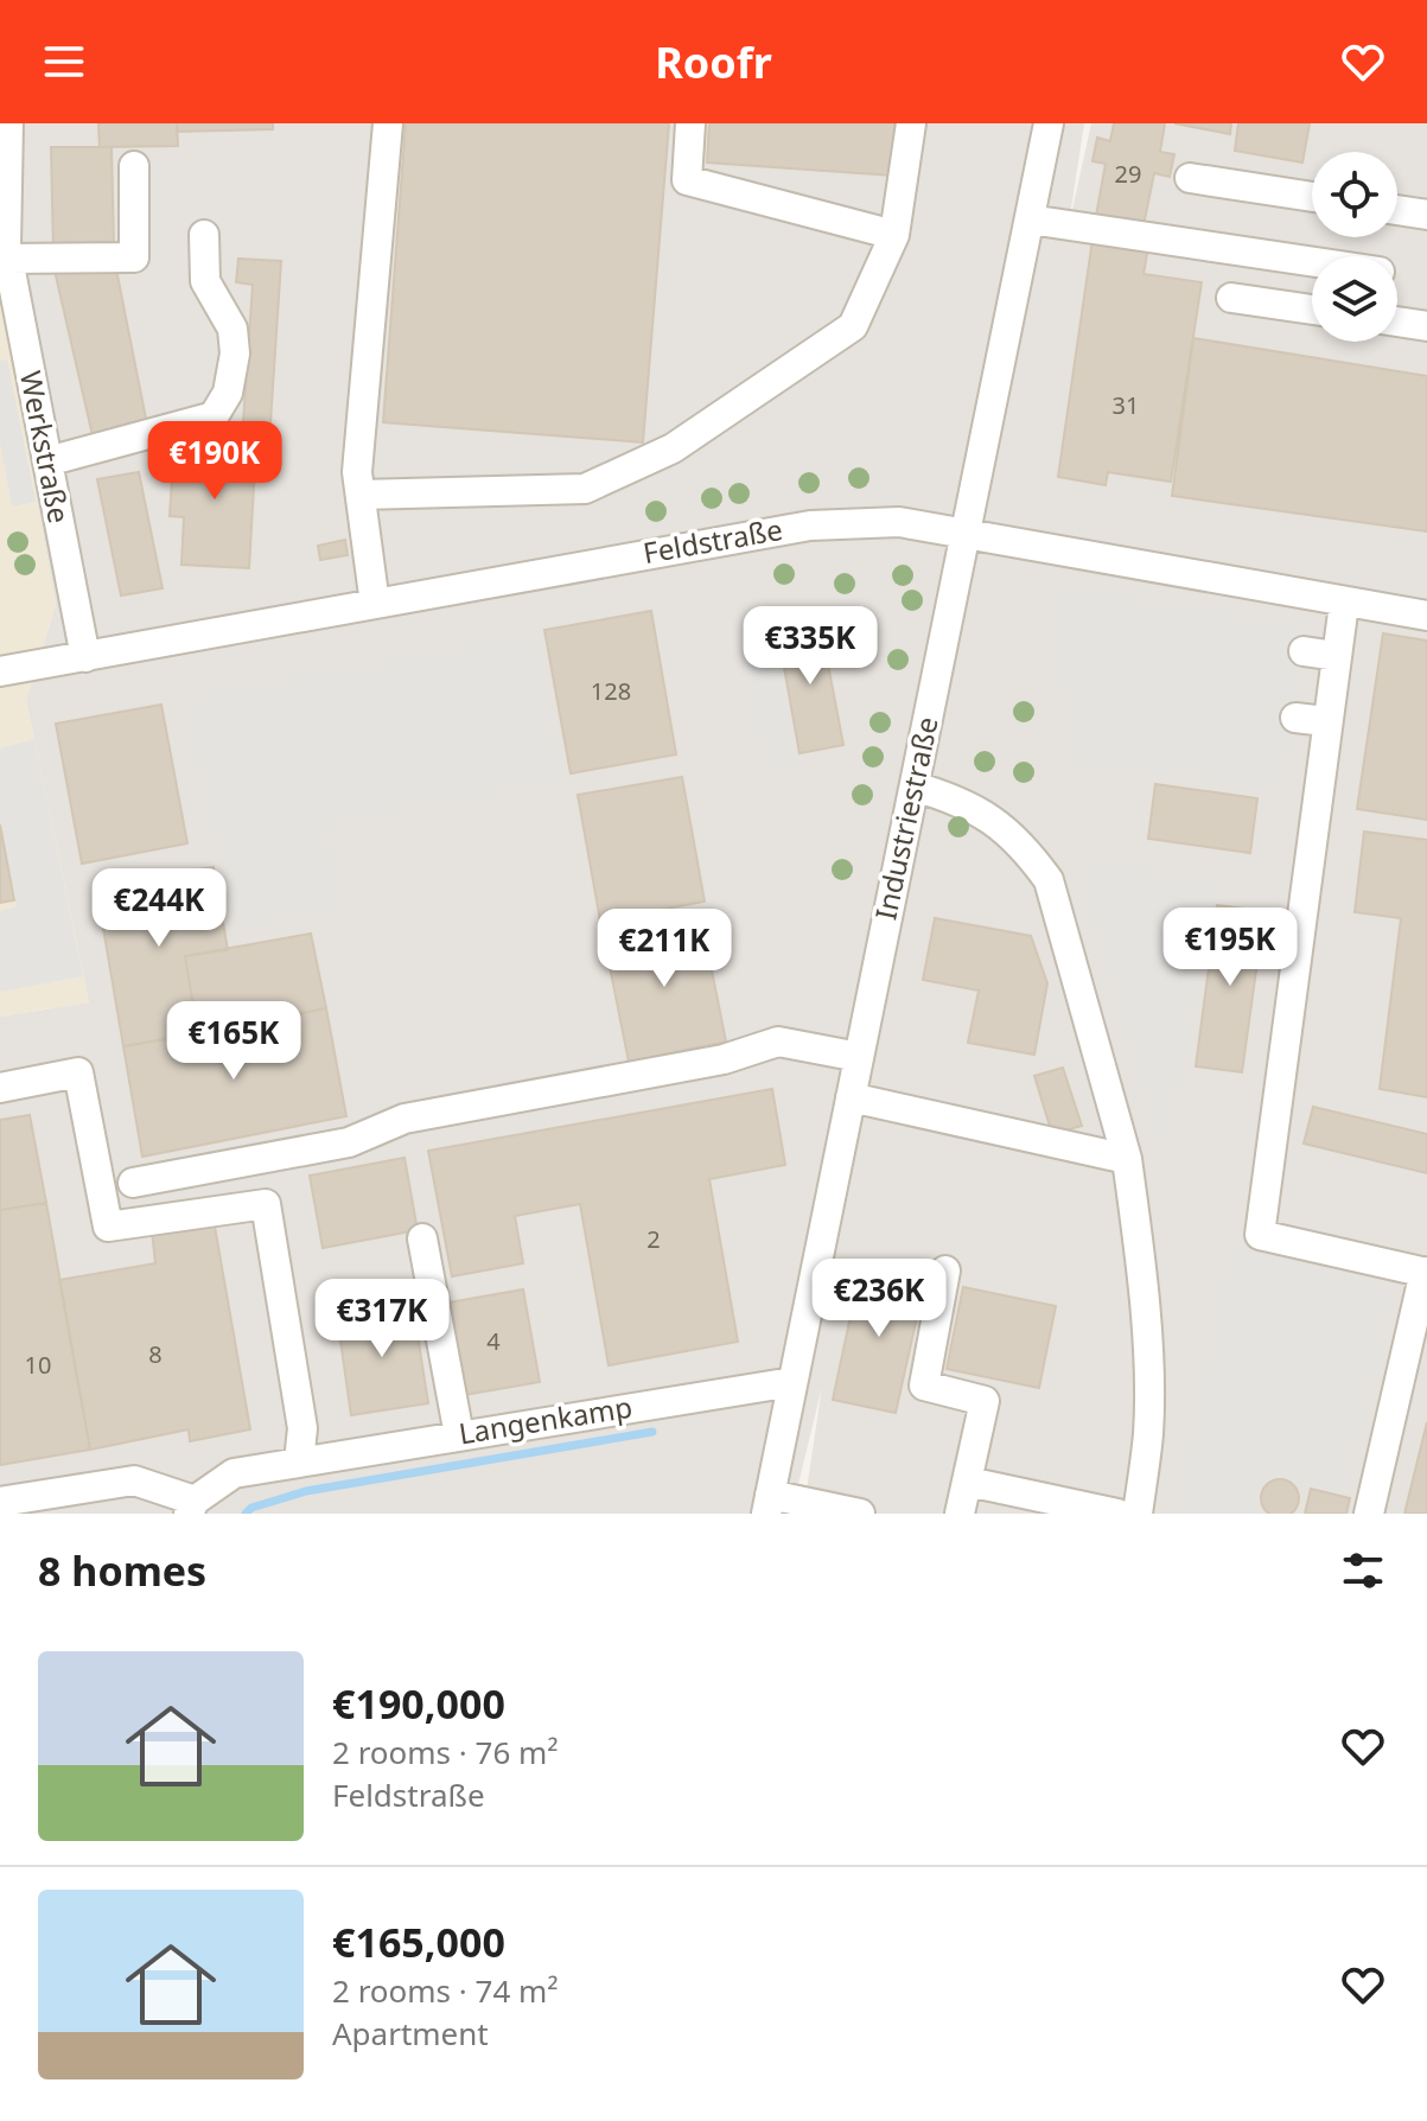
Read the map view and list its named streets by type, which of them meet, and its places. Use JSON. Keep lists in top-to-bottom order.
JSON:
{
  "streets": {
    "street": [
      "Werkstraße",
      "Feldstraße",
      "Industriestraße",
      "Langenkamp"
    ]
  },
  "crossings": [
    ["Werkstraße", "Feldstraße"],
    ["Feldstraße", "Industriestraße"],
    ["Industriestraße", "Langenkamp"]
  ],
  "house_numbers": [
    "29",
    "31",
    "128",
    "2",
    "4",
    "8",
    "10"
  ],
  "page": {
    "header": "Roofr",
    "price": [
      "€190K",
      "€335K",
      "€244K",
      "€195K",
      "€211K",
      "€165K",
      "€236K",
      "€317K"
    ],
    "heading": "8 homes",
    "list": [
      {
        "name": "€190,000",
        "note": "2 rooms · 76 m² · Feldstraße"
      },
      {
        "name": "€165,000",
        "note": "2 rooms · 74 m² · Apartment"
      }
    ]
  }
}
